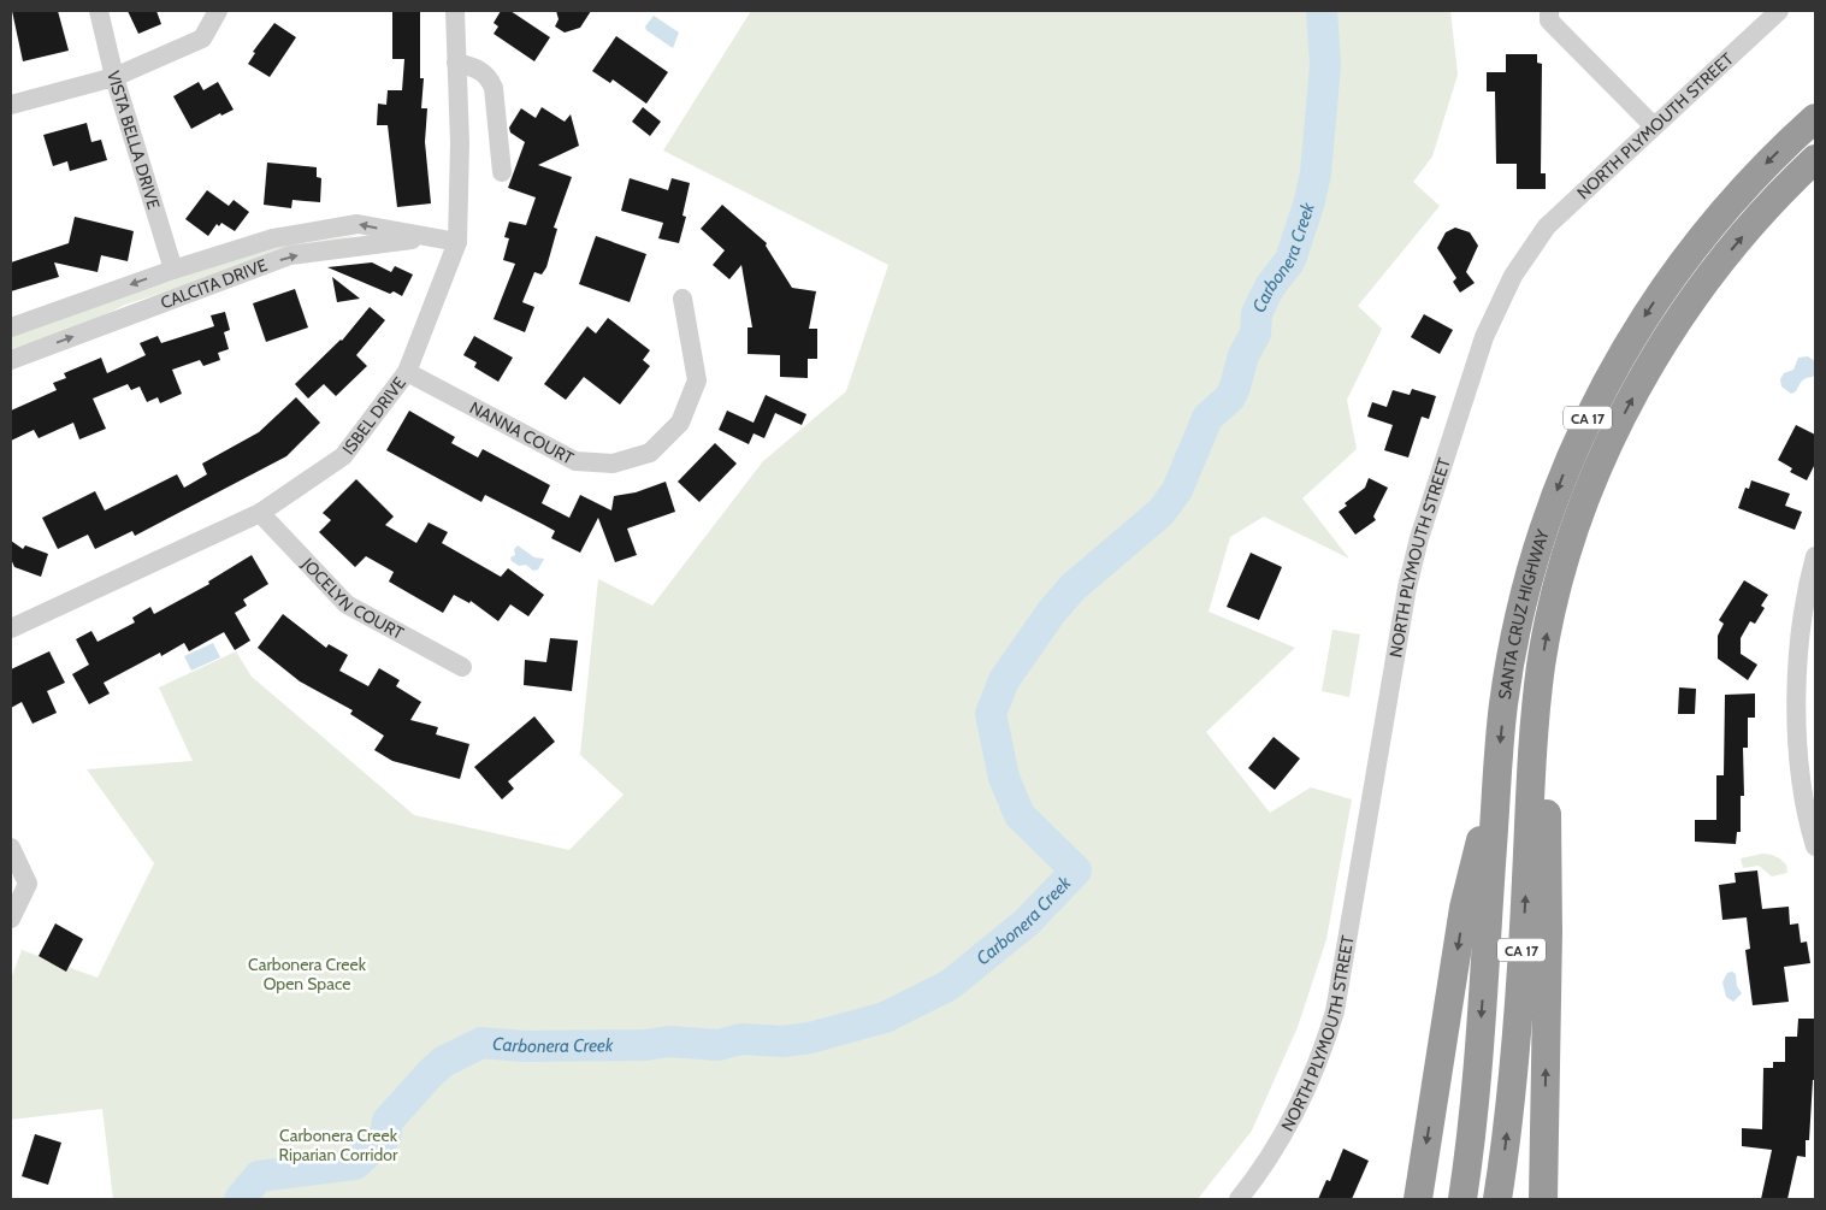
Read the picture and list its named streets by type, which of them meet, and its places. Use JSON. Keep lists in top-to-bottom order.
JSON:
{
  "streets": {
    "highway": ["CA 17", "SANTA CRUZ HIGHWAY"],
    "street": [
      "NORTH PLYMOUTH STREET",
      "VISTA BELLA DRIVE",
      "CALCITA DRIVE",
      "ISBEL DRIVE",
      "NANNA COURT",
      "JOCELYN COURT"
    ]
  },
  "crossings": [
    ["VISTA BELLA DRIVE", "CALCITA DRIVE"],
    ["CALCITA DRIVE", "ISBEL DRIVE"],
    ["ISBEL DRIVE", "NANNA COURT"],
    ["ISBEL DRIVE", "JOCELYN COURT"]
  ],
  "water": ["Carbonera Creek"],
  "parks": ["Carbonera Creek Open Space", "Carbonera Creek Riparian Corridor"]
}
